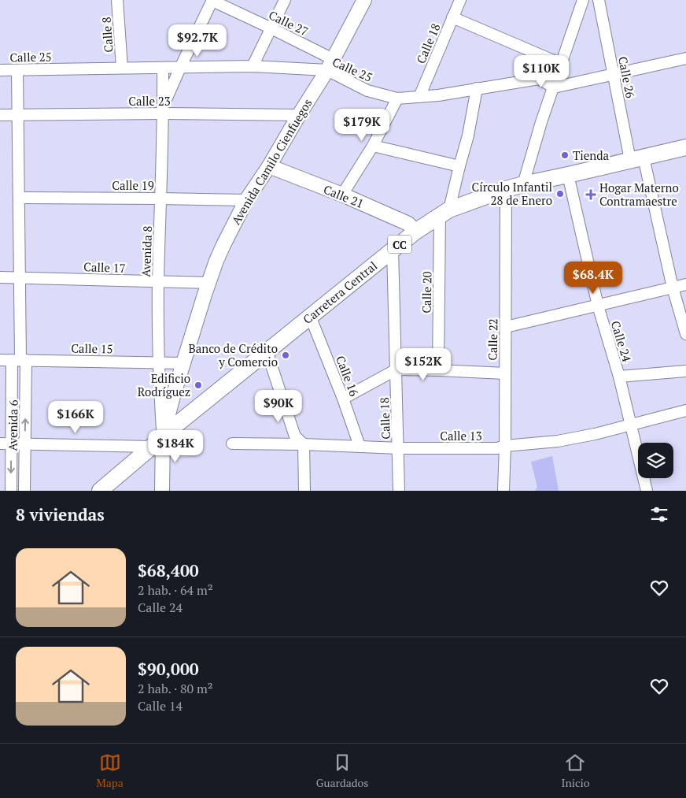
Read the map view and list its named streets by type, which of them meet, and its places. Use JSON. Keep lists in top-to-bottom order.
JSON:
{
  "streets": {
    "highway": ["CC", "Carretera Central"],
    "main road": ["Avenida Camilo Cienfuegos", "Calle 21"],
    "street": [
      "Calle 27",
      "Calle 8",
      "Calle 18",
      "Calle 25",
      "Calle 26",
      "Calle 23",
      "Calle 19",
      "Avenida 8",
      "Calle 17",
      "Calle 20",
      "Calle 22",
      "Calle 24",
      "Calle 15",
      "Calle 16",
      "Avenida 6",
      "Calle 13"
    ]
  },
  "crossings": [
    ["Calle 27", "Calle 25"],
    ["Calle 27", "Avenida Camilo Cienfuegos"],
    ["Calle 8", "Calle 25"],
    ["Calle 18", "Calle 25"],
    ["Calle 18", "Carretera Central"],
    ["Calle 18", "Calle 13"],
    ["Calle 25", "Avenida Camilo Cienfuegos"],
    ["Calle 25", "Avenida 8"],
    ["Calle 25", "Calle 20"],
    ["Calle 25", "Avenida 6"],
    ["Calle 26", "Carretera Central"],
    ["Calle 23", "Avenida Camilo Cienfuegos"],
    ["Calle 23", "Avenida 8"],
    ["Calle 23", "Avenida 6"],
    ["Avenida Camilo Cienfuegos", "Calle 19"],
    ["Avenida Camilo Cienfuegos", "Calle 21"],
    ["Avenida Camilo Cienfuegos", "Avenida 8"],
    ["Avenida Camilo Cienfuegos", "Calle 17"],
    ["Avenida Camilo Cienfuegos", "Carretera Central"],
    ["Avenida Camilo Cienfuegos", "Calle 15"],
    ["Calle 19", "Avenida 8"],
    ["Calle 19", "Avenida 6"],
    ["Calle 21", "Carretera Central"],
    ["Avenida 8", "Calle 17"],
    ["Avenida 8", "Carretera Central"],
    ["Avenida 8", "Calle 15"],
    ["Calle 17", "Avenida 6"],
    ["Carretera Central", "Calle 20"],
    ["Carretera Central", "Calle 22"],
    ["Carretera Central", "Calle 24"],
    ["Carretera Central", "Calle 16"],
    ["Calle 22", "Calle 13"],
    ["Calle 24", "Calle 13"],
    ["Calle 15", "Avenida 6"],
    ["Calle 16", "Calle 13"]
  ],
  "places": {
    "other": [
      "Tienda",
      "Círculo Infantil 28 de Enero",
      "Banco de Crédito y Comercio",
      "Edificio Rodríguez"
    ],
    "health": ["Hogar Materno Contramaestre"]
  },
  "page": {
    "price": [
      "$92.7K",
      "$110K",
      "$179K",
      "$68.4K",
      "$152K",
      "$90K",
      "$166K",
      "$184K"
    ],
    "heading": "8 viviendas",
    "list": [
      {
        "name": "$68,400",
        "note": "2 hab. · 64 m² · Calle 24"
      },
      {
        "name": "$90,000",
        "note": "2 hab. · 80 m² · Calle 14"
      }
    ],
    "tabs": ["Mapa", "Guardados", "Inicio"]
  }
}
